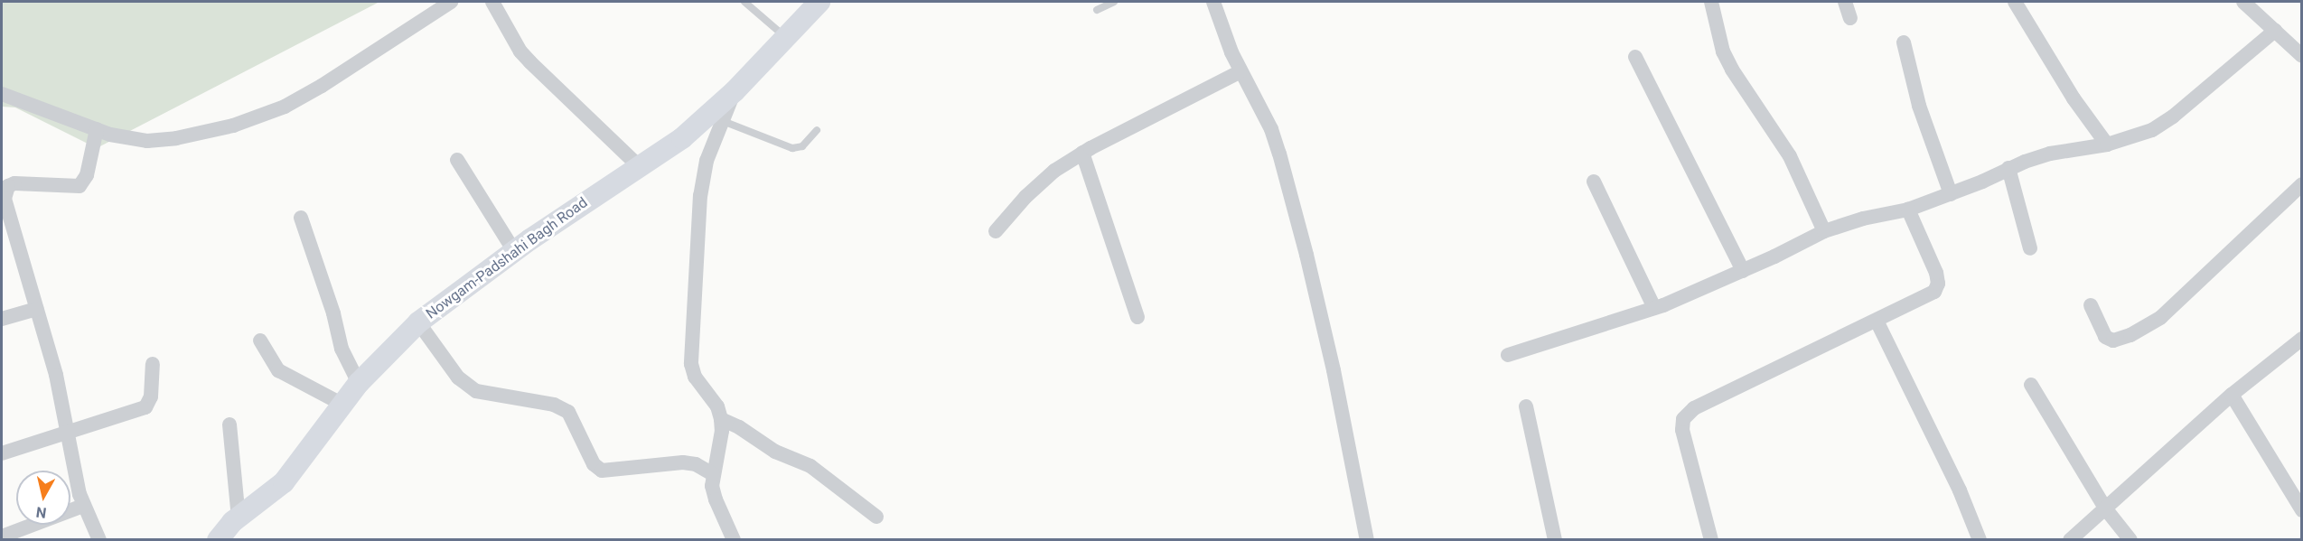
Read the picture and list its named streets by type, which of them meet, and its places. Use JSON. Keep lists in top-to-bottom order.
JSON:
{
  "streets": {
    "main road": ["Nowgam-Padshahi Bagh Road"]
  },
  "north": "bottom"
}
